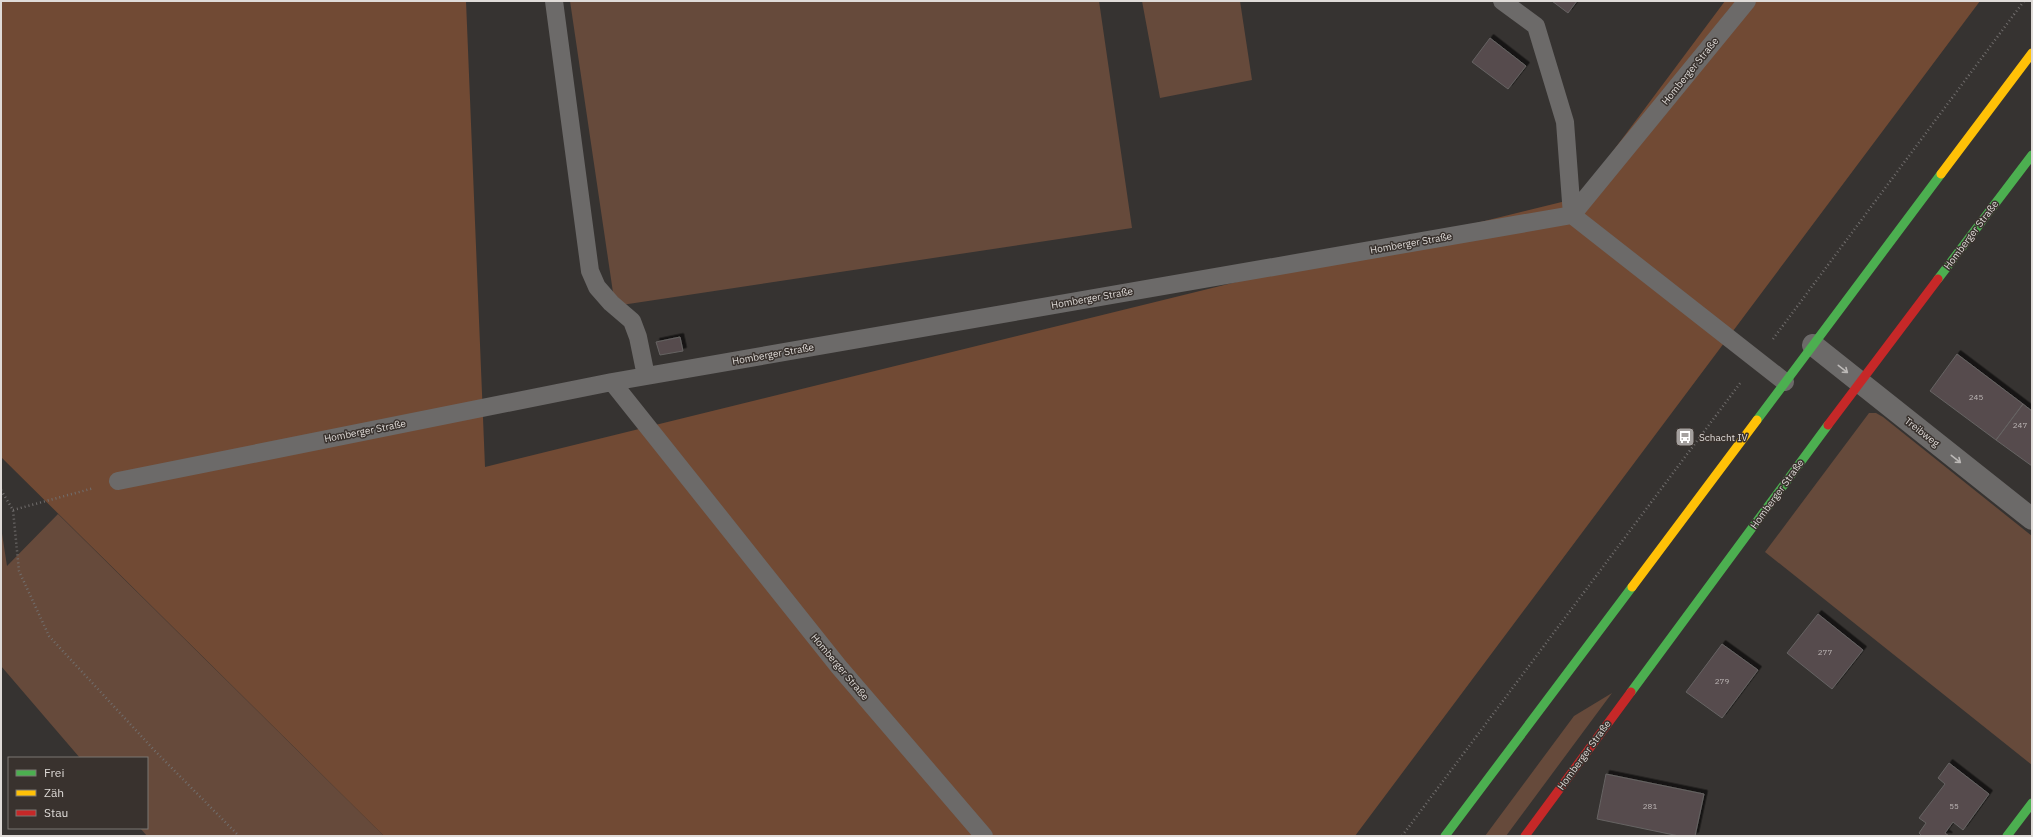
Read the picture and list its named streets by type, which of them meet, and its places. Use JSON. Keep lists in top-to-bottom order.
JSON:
{
  "streets": {
    "main road": ["Homberger Straße"],
    "street": ["Treibweg"]
  },
  "crossings": [
    ["Homberger Straße", "Treibweg"]
  ],
  "one_way": ["Treibweg"],
  "places": {
    "bus stop": ["Schacht IV"]
  },
  "house_numbers": [
    "245",
    "247",
    "277",
    "279",
    "281",
    "55"
  ],
  "legend": ["Frei", "Zäh", "Stau"]
}
